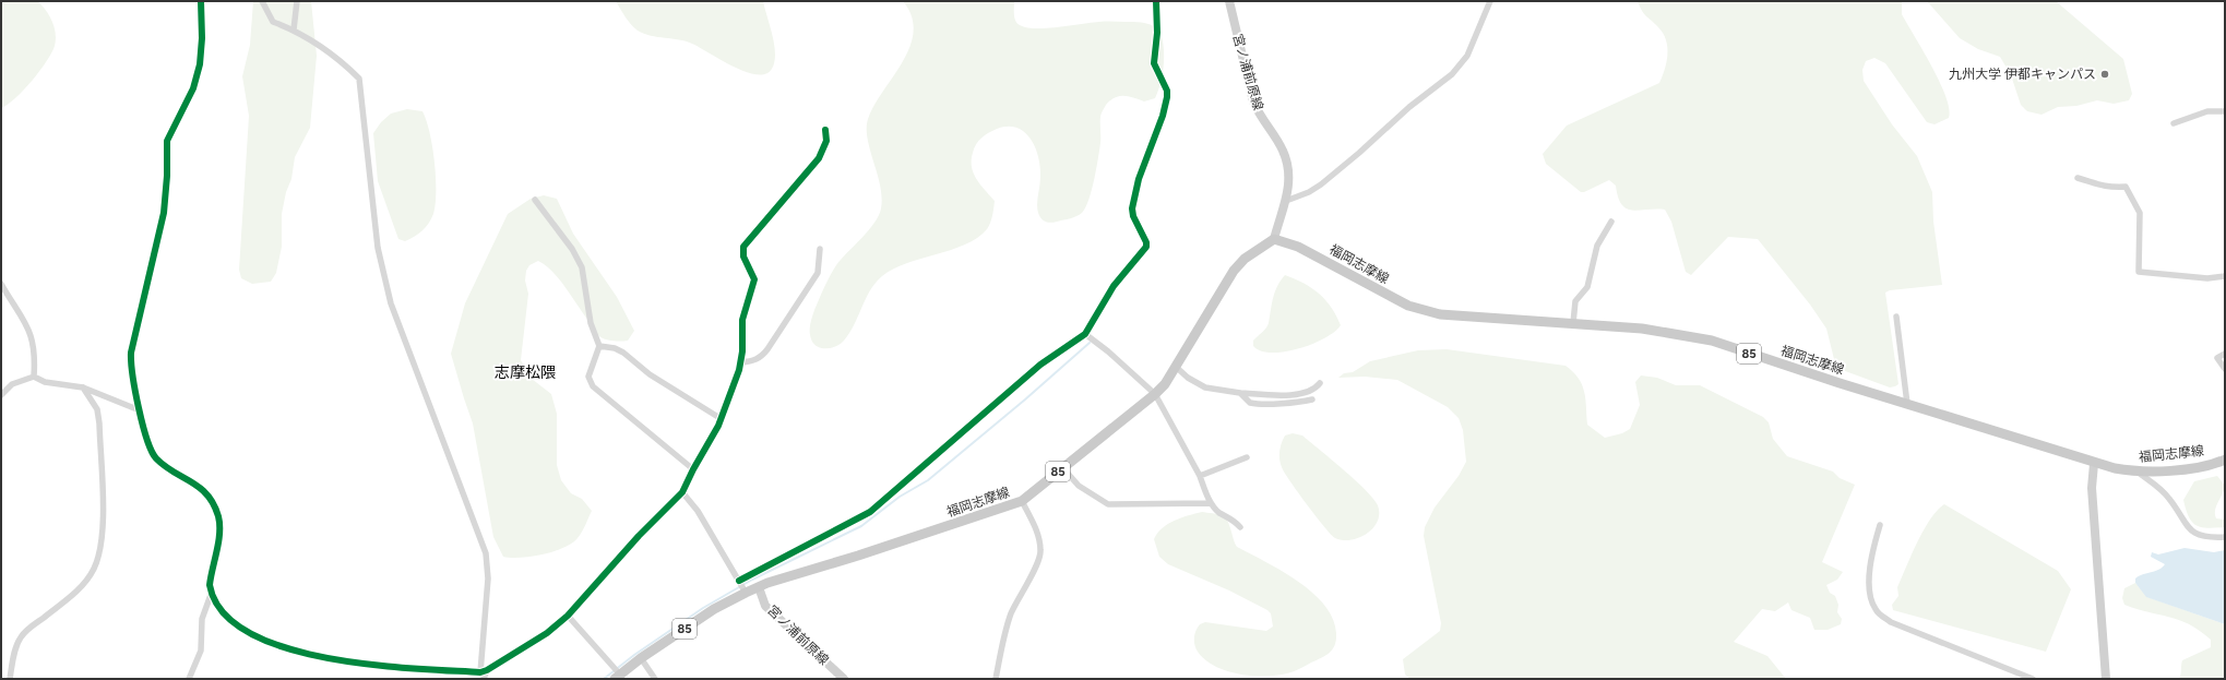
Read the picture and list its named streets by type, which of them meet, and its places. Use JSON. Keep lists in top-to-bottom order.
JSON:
{
  "streets": {
    "main road": ["宮ノ浦前原線", "福岡志摩線", "85"]
  },
  "crossings": [
    ["宮ノ浦前原線", "福岡志摩線"]
  ],
  "districts": ["志摩松隈"],
  "places": ["九州大学 伊都キャンパス"]
}
